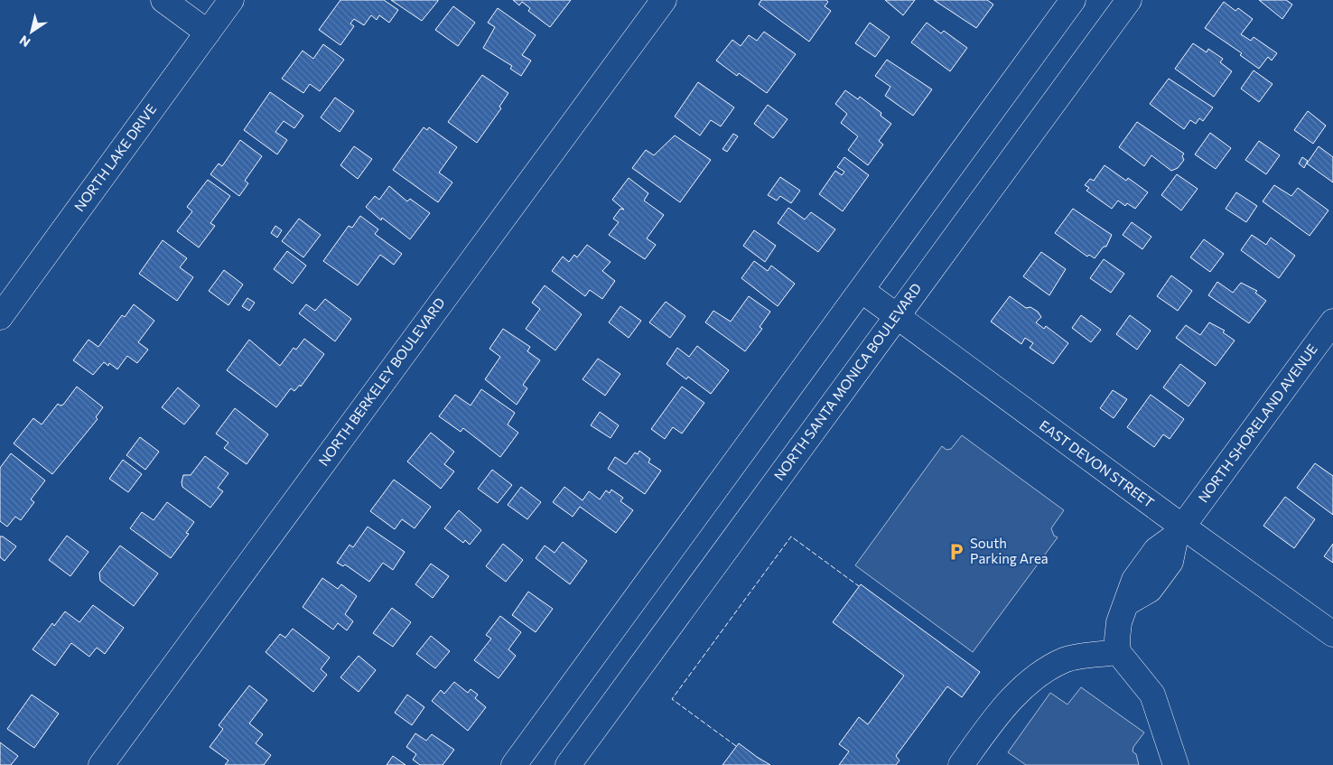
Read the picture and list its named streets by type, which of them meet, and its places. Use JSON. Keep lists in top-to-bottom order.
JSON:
{
  "streets": {
    "street": [
      "NORTH LAKE DRIVE",
      "NORTH BERKELEY BOULEVARD",
      "NORTH SANTA MONICA BOULEVARD",
      "NORTH SHORELAND AVENUE",
      "EAST DEVON STREET"
    ]
  },
  "crossings": [
    ["NORTH SANTA MONICA BOULEVARD", "EAST DEVON STREET"],
    ["NORTH SHORELAND AVENUE", "EAST DEVON STREET"]
  ],
  "places": {
    "parking": ["South Parking Area"]
  },
  "north": "bottom left"
}
